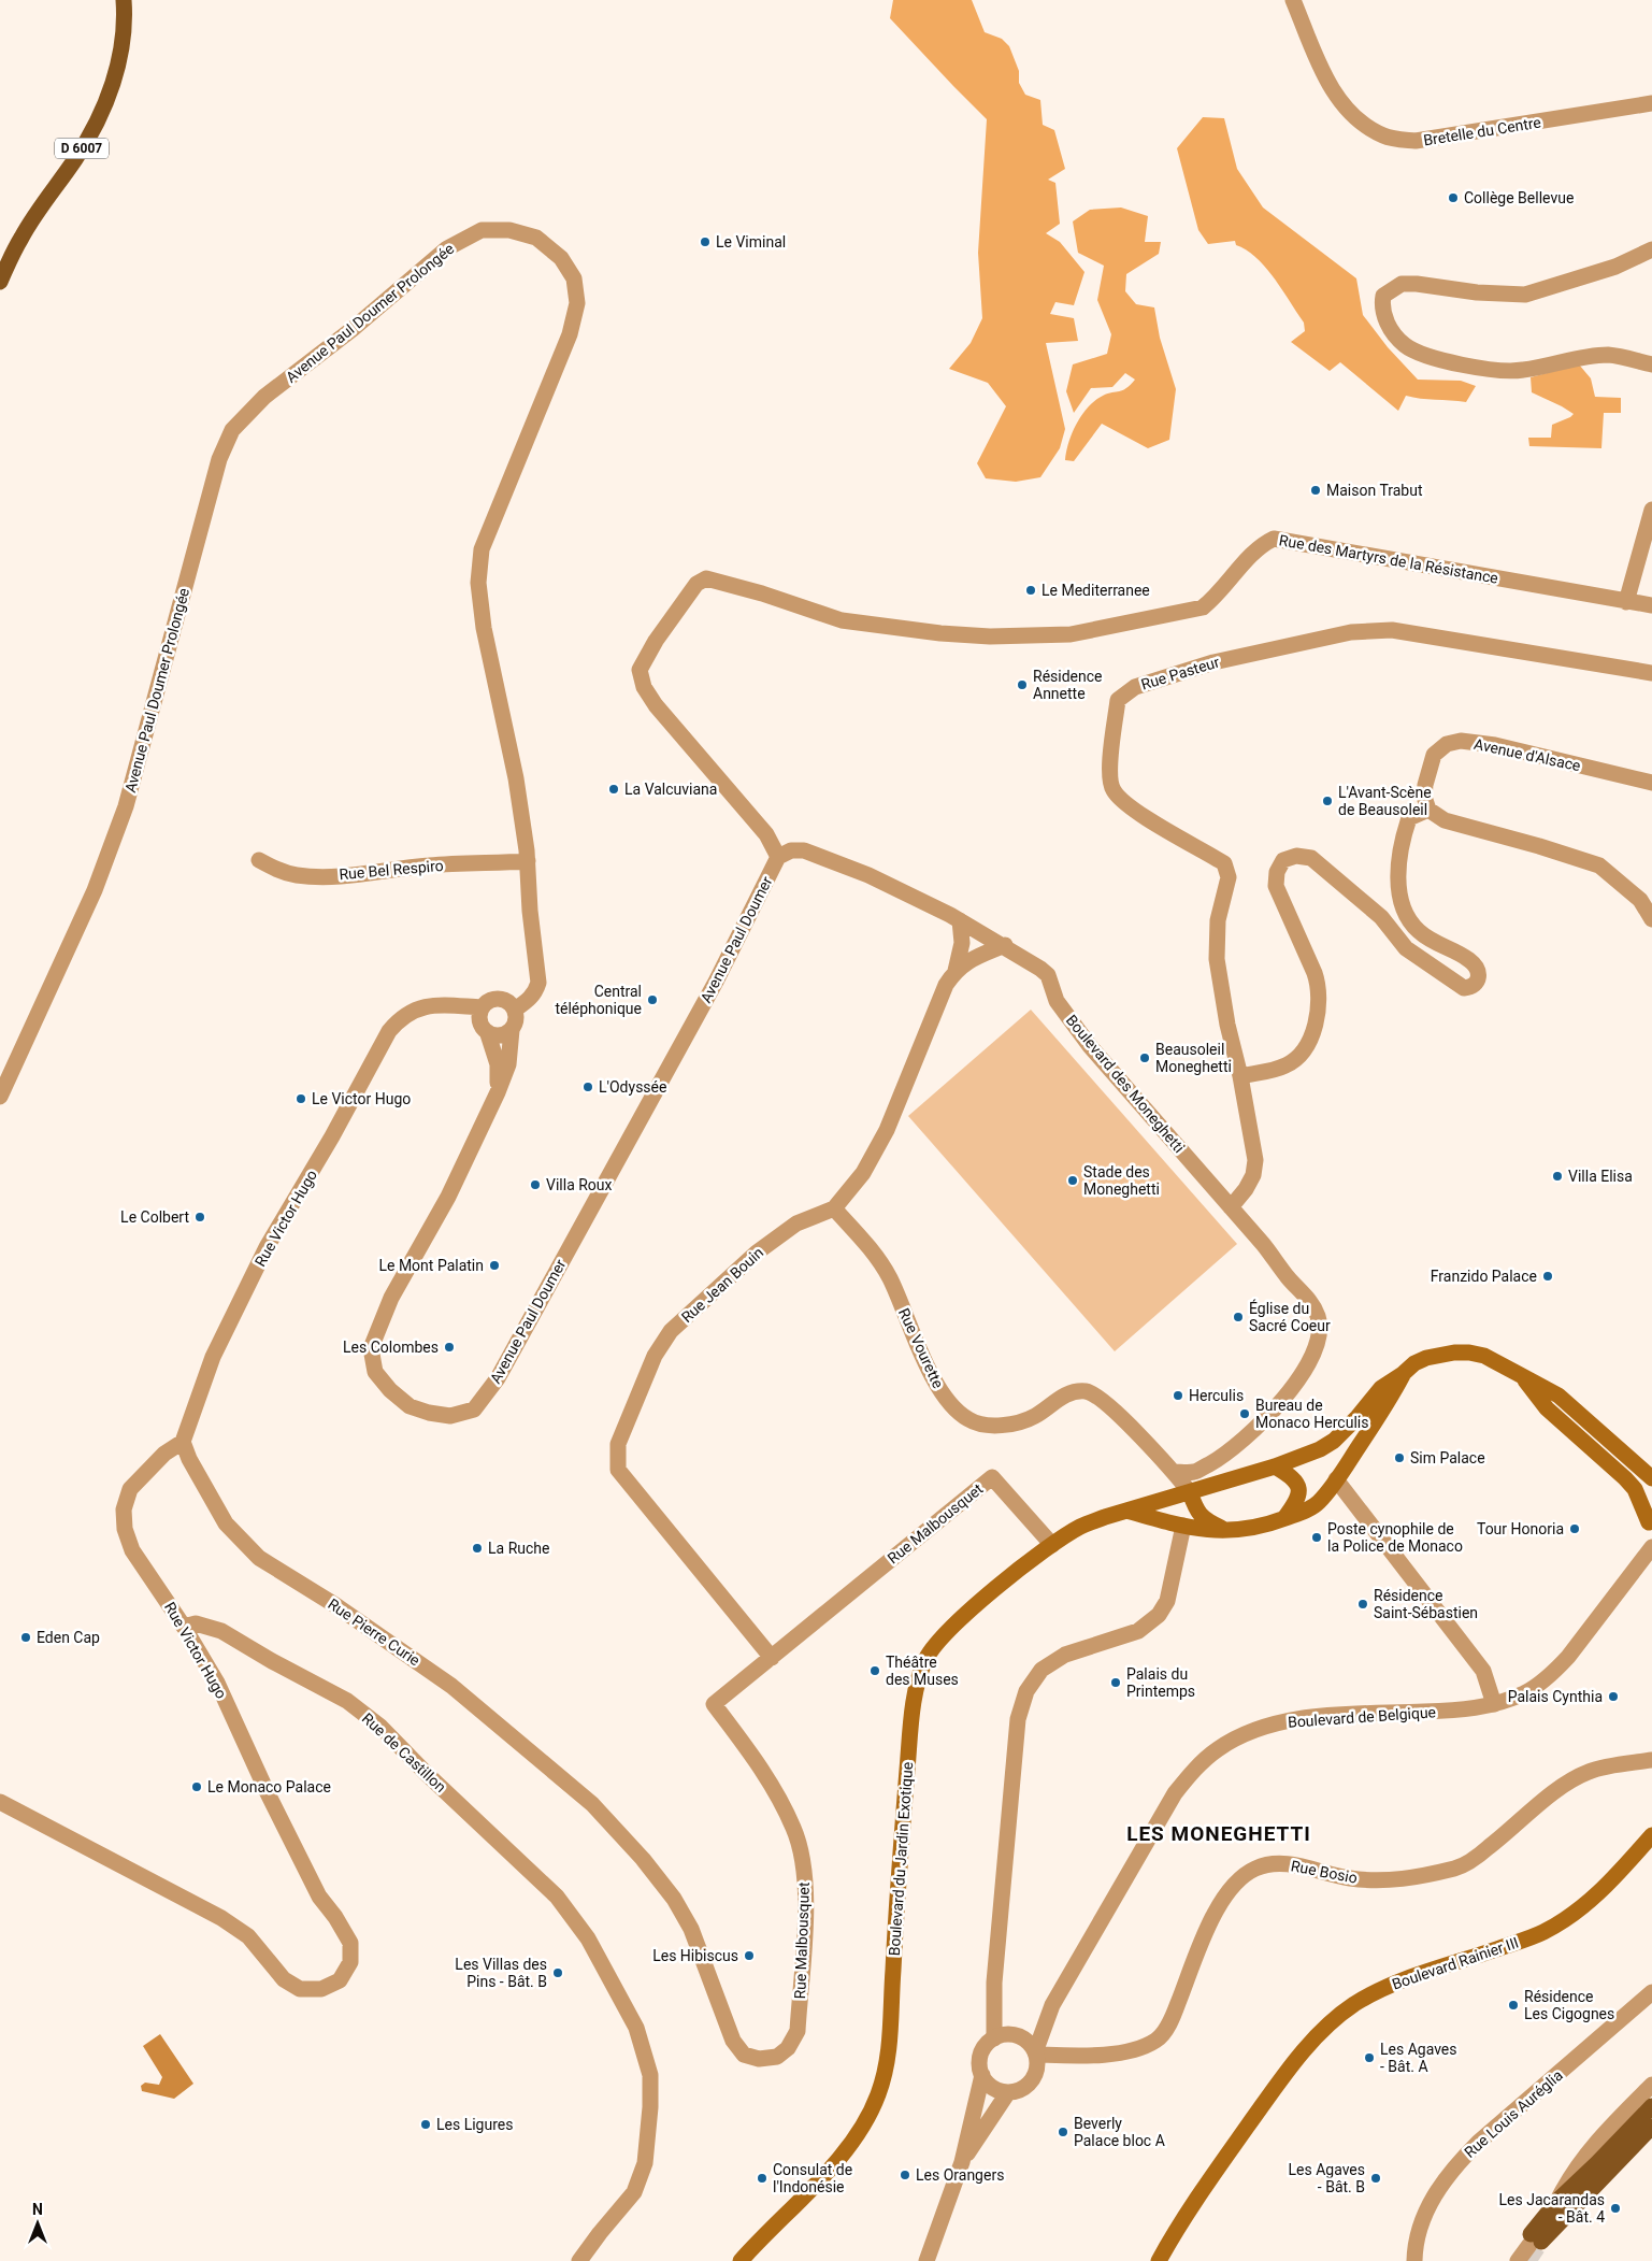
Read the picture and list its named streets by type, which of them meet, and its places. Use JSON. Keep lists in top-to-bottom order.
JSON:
{
  "streets": {
    "main road": ["D 6007", "Boulevard du Jardin Exotique", "Boulevard Rainier III"],
    "street": [
      "Bretelle du Centre",
      "Avenue Paul Doumer Prolongée",
      "Rue des Martyrs de la Résistance",
      "Rue Pasteur",
      "Avenue d'Alsace",
      "Rue Bel Respiro",
      "Avenue Paul Doumer",
      "Boulevard des Moneghetti",
      "Rue Victor Hugo",
      "Rue Jean Bouin",
      "Rue Vourette",
      "Rue Malbousquet",
      "Rue Pierre Curie",
      "Boulevard de Belgique",
      "Rue de Castillon",
      "Rue Bosio",
      "Rue Louis Auréglia"
    ]
  },
  "crossings": [
    ["Avenue Paul Doumer Prolongée", "Rue Bel Respiro"],
    ["Avenue Paul Doumer Prolongée", "Avenue Paul Doumer"],
    ["Avenue Paul Doumer Prolongée", "Rue Victor Hugo"],
    ["Rue des Martyrs de la Résistance", "Avenue Paul Doumer"],
    ["Rue des Martyrs de la Résistance", "Boulevard des Moneghetti"],
    ["Rue Pasteur", "Boulevard des Moneghetti"],
    ["Avenue Paul Doumer", "Boulevard des Moneghetti"],
    ["Avenue Paul Doumer", "Rue Victor Hugo"],
    ["Boulevard des Moneghetti", "Rue Vourette"],
    ["Rue Victor Hugo", "Rue Pierre Curie"],
    ["Rue Victor Hugo", "Rue de Castillon"],
    ["Rue Jean Bouin", "Rue Vourette"],
    ["Rue Jean Bouin", "Rue Malbousquet"],
    ["Rue Vourette", "Boulevard du Jardin Exotique"],
    ["Rue Malbousquet", "Rue Pierre Curie"],
    ["Rue Malbousquet", "Boulevard du Jardin Exotique"],
    ["Boulevard de Belgique", "Rue Bosio"]
  ],
  "districts": ["LES MONEGHETTI"],
  "places": [
    "Collège Bellevue",
    "Le Viminal",
    "Maison Trabut",
    "Le Mediterranee",
    "Résidence Annette",
    "La Valcuviana",
    "L'Avant-Scène de Beausoleil",
    "Central téléphonique",
    "Beausoleil Moneghetti",
    "L'Odyssée",
    "Le Victor Hugo",
    "Villa Elisa",
    "Stade des Moneghetti",
    "Villa Roux",
    "Le Colbert",
    "Le Mont Palatin",
    "Franzido Palace",
    "Église du Sacré Coeur",
    "Les Colombes",
    "Herculis",
    "Bureau de Monaco Herculis",
    "Sim Palace",
    "Tour Honoria",
    "Poste cynophile de la Police de Monaco",
    "La Ruche",
    "Résidence Saint-Sébastien",
    "Eden Cap",
    "Théâtre des Muses",
    "Palais du Printemps",
    "Palais Cynthia",
    "Le Monaco Palace",
    "Les Hibiscus",
    "Les Villas des Pins - Bât. B",
    "Résidence Les Cigognes",
    "Les Agaves - Bât. A",
    "Les Ligures",
    "Beverly Palace bloc A",
    "Les Orangers",
    "Consulat de l'Indonésie",
    "Les Agaves - Bât. B",
    "Les Jacarandas - Bât. 4"
  ],
  "north": "top"
}
